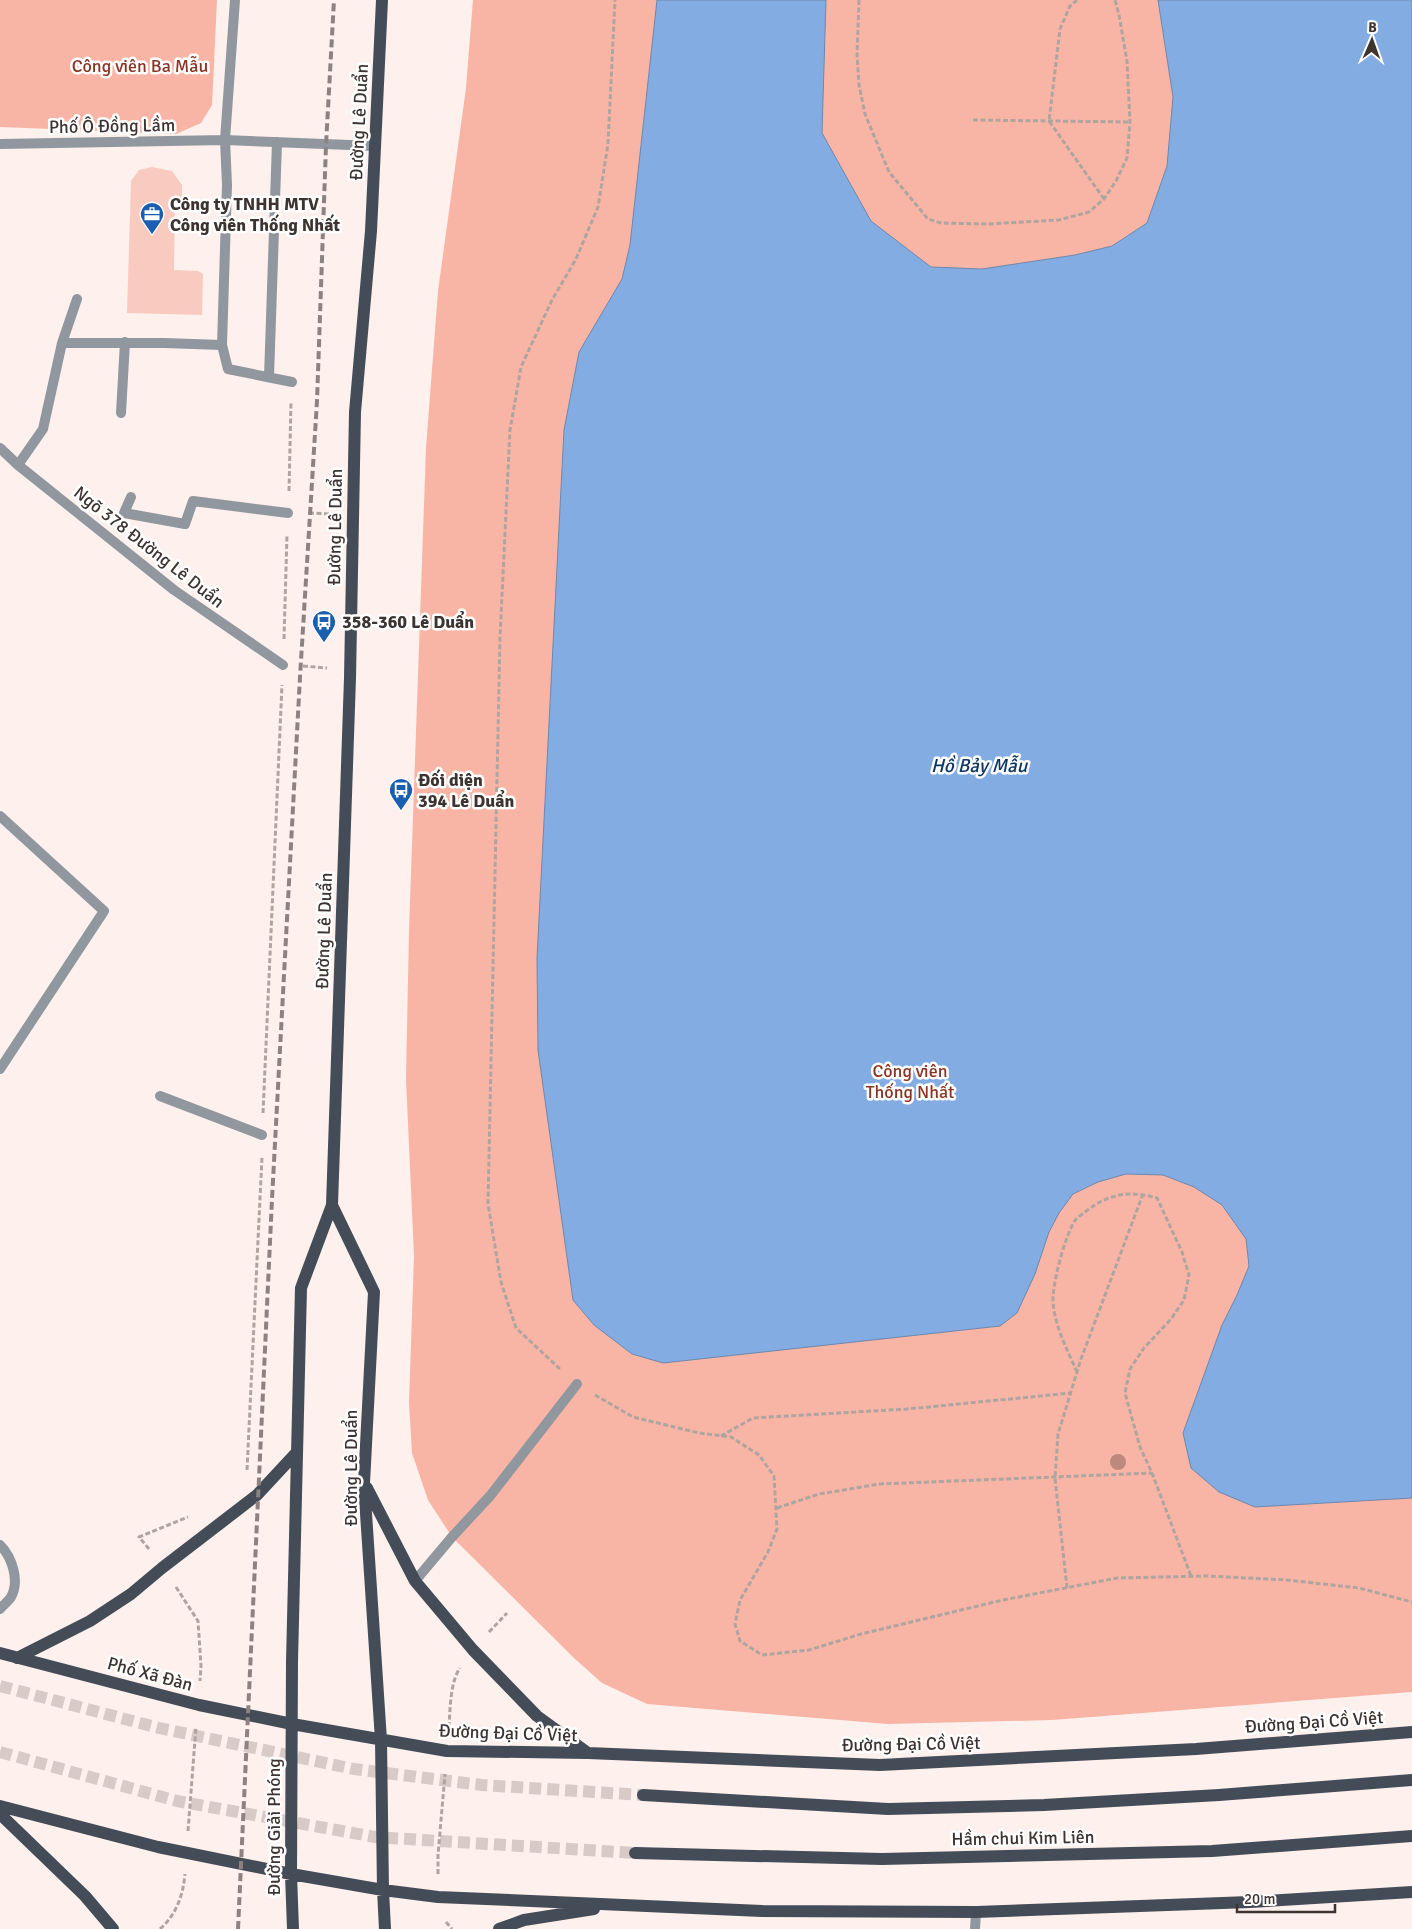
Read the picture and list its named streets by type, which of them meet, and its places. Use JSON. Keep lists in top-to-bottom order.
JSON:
{
  "streets": {
    "main road": [
      "Đường Lê Duẩn",
      "Phố Xã Đàn",
      "Đường Đại Cồ Việt",
      "Đường Giải Phóng",
      "Hầm chui Kim Liên"
    ],
    "street": ["Phố Ô Đồng Lầm", "Ngõ 378 Đường Lê Duẩn"]
  },
  "crossings": [
    ["Đường Lê Duẩn", "Phố Ô Đồng Lầm"],
    ["Đường Lê Duẩn", "Phố Xã Đàn"],
    ["Đường Lê Duẩn", "Đường Đại Cồ Việt"],
    ["Đường Lê Duẩn", "Đường Giải Phóng"],
    ["Phố Xã Đàn", "Đường Đại Cồ Việt"],
    ["Phố Xã Đàn", "Đường Giải Phóng"]
  ],
  "water": ["Hồ Bảy Mẫu"],
  "parks": ["Công viên Ba Mẫu", "Công viên Thống Nhất"],
  "places": {
    "office": ["Công ty TNHH MTV Công viên Thống Nhất"],
    "bus stop": ["358-360 Lê Duẩn", "Đối diện 394 Lê Duẩn"]
  },
  "scale_bar": "20 m",
  "north": "top"
}
